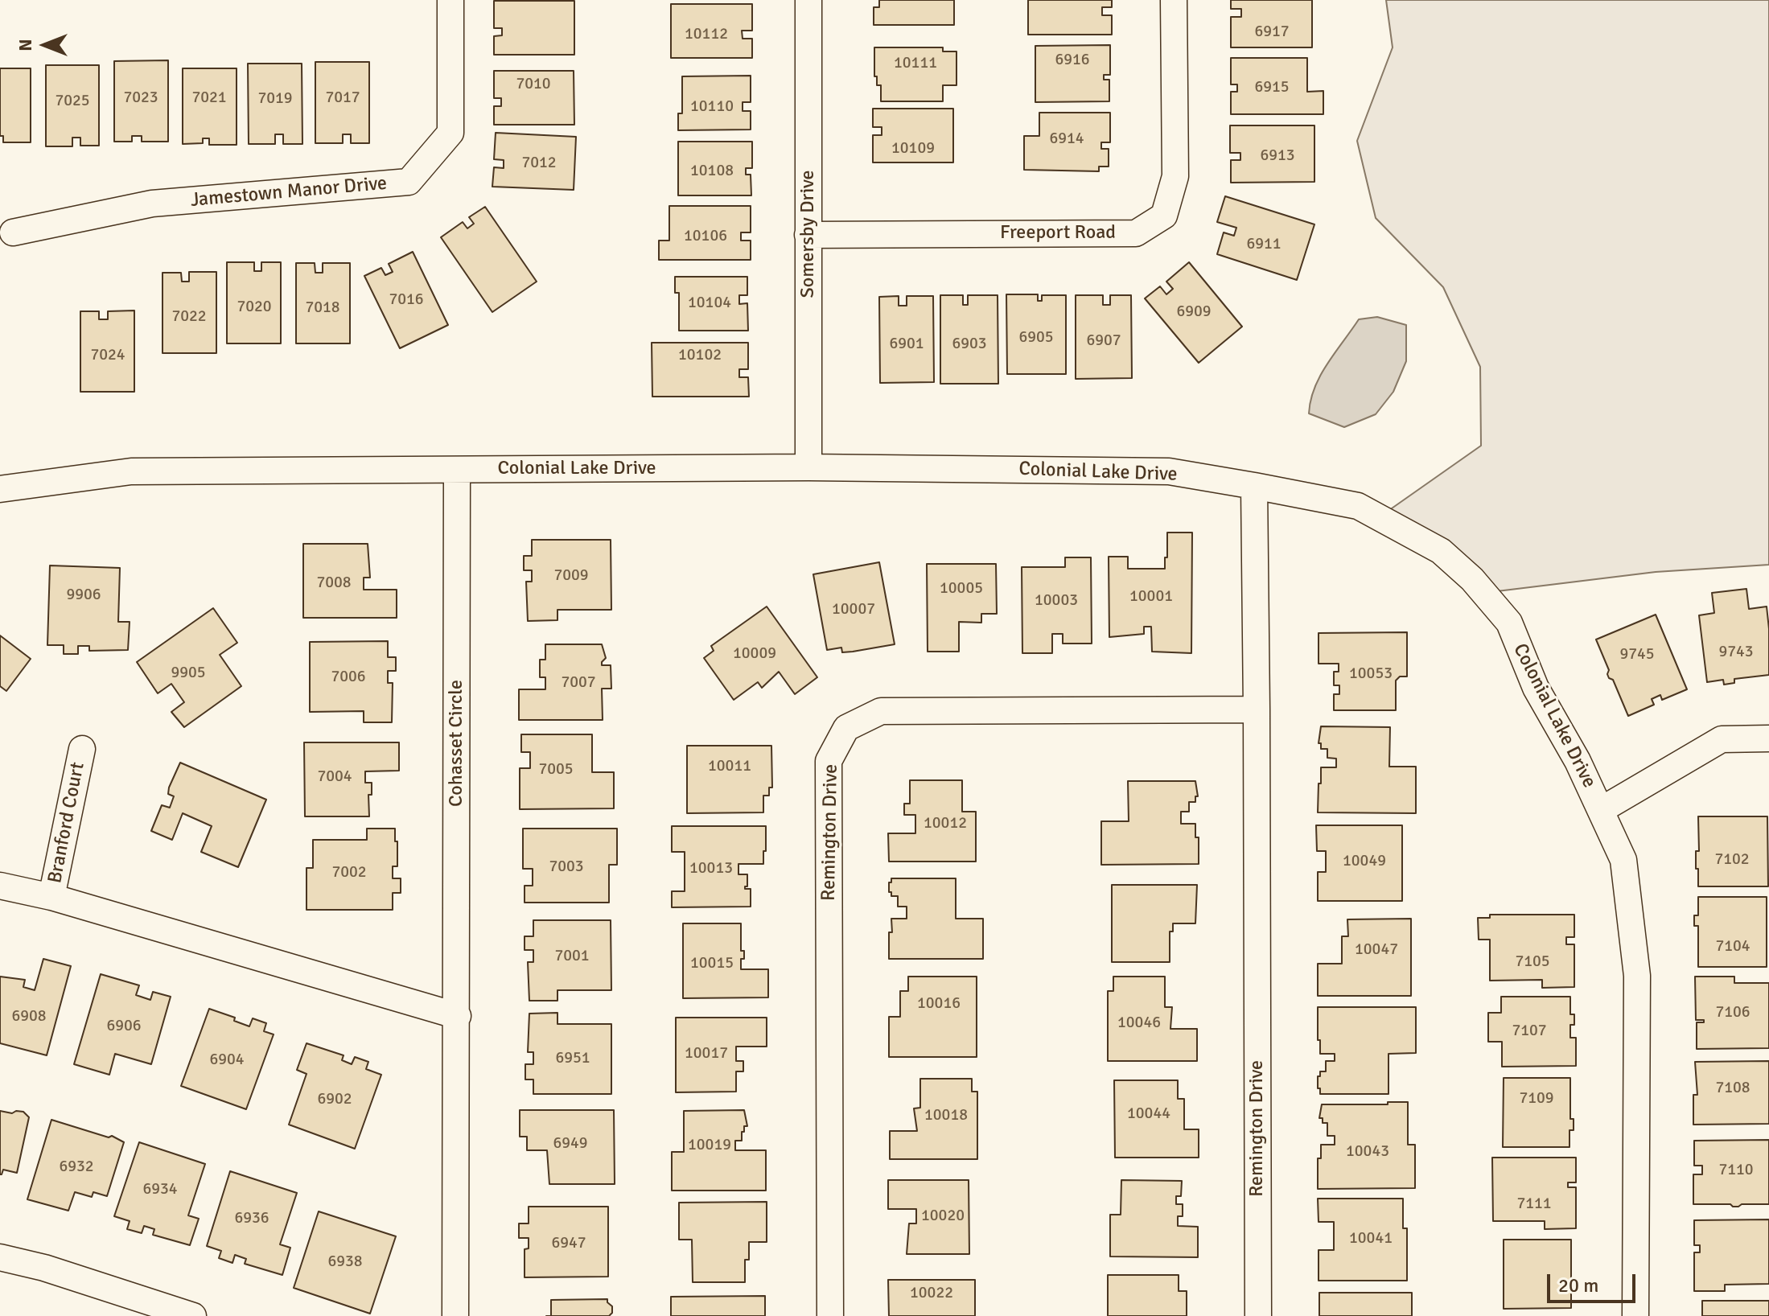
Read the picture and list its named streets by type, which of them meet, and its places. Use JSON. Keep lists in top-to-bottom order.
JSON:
{
  "streets": {
    "street": [
      "Jamestown Manor Drive",
      "Freeport Road",
      "Somersby Drive",
      "Colonial Lake Drive",
      "Cohasset Circle",
      "Branford Court",
      "Remington Drive"
    ]
  },
  "crossings": [
    ["Freeport Road", "Somersby Drive"],
    ["Somersby Drive", "Colonial Lake Drive"],
    ["Colonial Lake Drive", "Cohasset Circle"],
    ["Colonial Lake Drive", "Remington Drive"]
  ],
  "house_numbers": [
    "6917",
    "10112",
    "6916",
    "10111",
    "7010",
    "6915",
    "7023",
    "7021",
    "7017",
    "7019",
    "7025",
    "10110",
    "6914",
    "10109",
    "6913",
    "7012",
    "10108",
    "10106",
    "6911",
    "7016",
    "10104",
    "7020",
    "7018",
    "6909",
    "7022",
    "6905",
    "6907",
    "6901",
    "6903",
    "7024",
    "10102",
    "7009",
    "7008",
    "10005",
    "9906",
    "10001",
    "10003",
    "10007",
    "9743",
    "10009",
    "9745",
    "9905",
    "10053",
    "7006",
    "7007",
    "10011",
    "7005",
    "7004",
    "10012",
    "7102",
    "10049",
    "7003",
    "10013",
    "7002",
    "7104",
    "10047",
    "7001",
    "7105",
    "10015",
    "10016",
    "7106",
    "6908",
    "10046",
    "6906",
    "7107",
    "10017",
    "6951",
    "6904",
    "7108",
    "7109",
    "6902",
    "10044",
    "10018",
    "6949",
    "10019",
    "10043",
    "6932",
    "7110",
    "6934",
    "7111",
    "10020",
    "6936",
    "10041",
    "6947",
    "6938",
    "10022"
  ],
  "scale_bar": "20 m",
  "north": "left"
}
